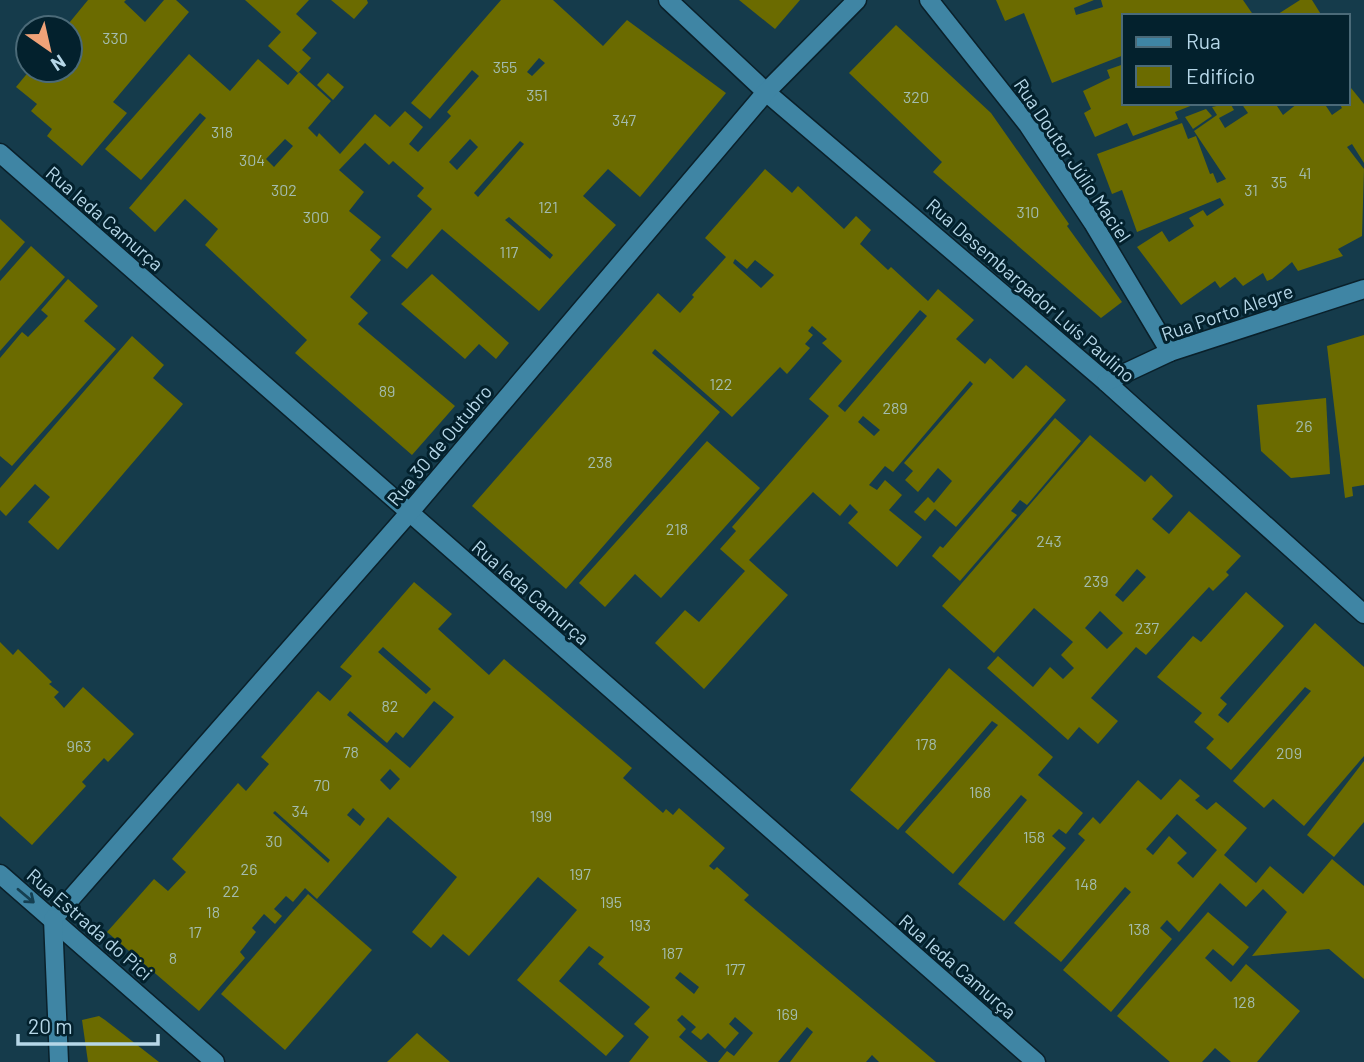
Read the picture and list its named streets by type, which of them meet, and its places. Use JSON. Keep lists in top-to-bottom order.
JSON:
{
  "streets": {
    "street": [
      "Rua Doutor Júlio Maciel",
      "Rua Ieda Camurça",
      "Rua Desembargador Luís Paulino",
      "Rua Porto Alegre",
      "Rua 30 de Outubro",
      "Rua Estrada do Pici"
    ]
  },
  "crossings": [
    ["Rua Doutor Júlio Maciel", "Rua Porto Alegre"],
    ["Rua Ieda Camurça", "Rua 30 de Outubro"],
    ["Rua Desembargador Luís Paulino", "Rua Porto Alegre"],
    ["Rua Desembargador Luís Paulino", "Rua 30 de Outubro"],
    ["Rua 30 de Outubro", "Rua Estrada do Pici"]
  ],
  "house_numbers": [
    "330",
    "355",
    "351",
    "320",
    "347",
    "318",
    "304",
    "41",
    "35",
    "302",
    "31",
    "121",
    "310",
    "300",
    "117",
    "122",
    "89",
    "289",
    "26",
    "238",
    "218",
    "243",
    "239",
    "237",
    "82",
    "178",
    "963",
    "78",
    "209",
    "70",
    "168",
    "34",
    "199",
    "158",
    "30",
    "26",
    "197",
    "148",
    "22",
    "195",
    "18",
    "193",
    "138",
    "17",
    "187",
    "8",
    "177",
    "128",
    "169"
  ],
  "legend": ["Rua", "Edifício"],
  "scale_bar": "20 m",
  "north": "bottom right"
}
